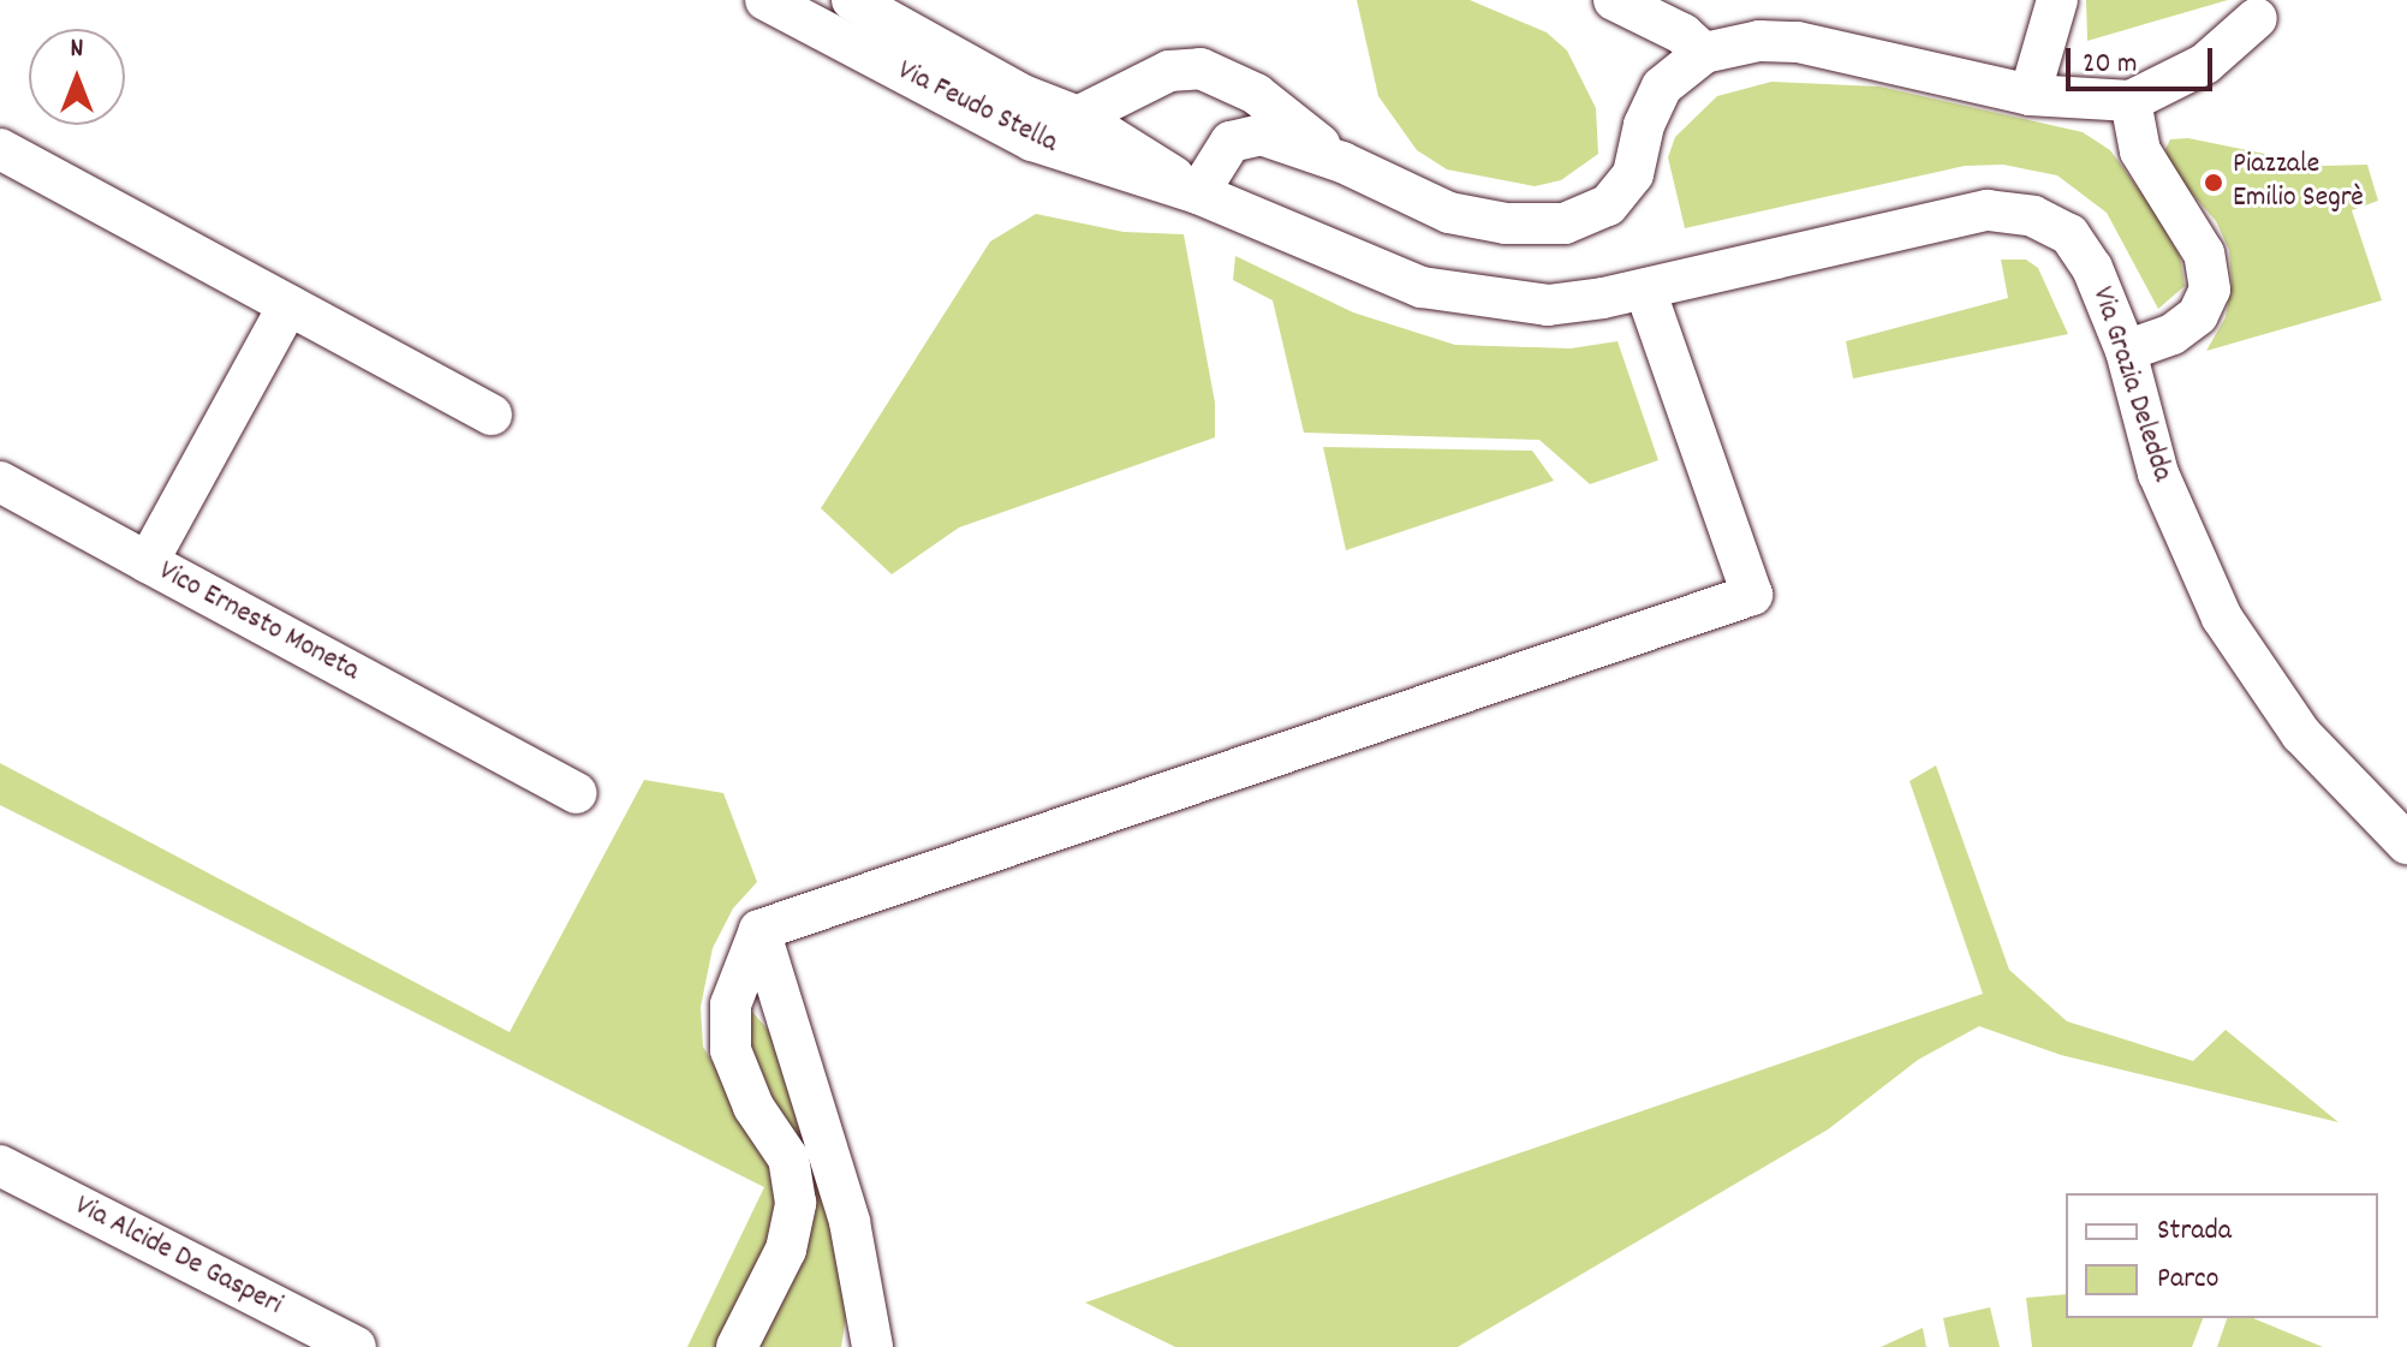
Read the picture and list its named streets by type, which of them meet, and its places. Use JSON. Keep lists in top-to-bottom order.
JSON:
{
  "streets": {
    "street": [
      "Via Feudo Stella",
      "Via Grazia Deledda",
      "Vico Ernesto Moneta",
      "Via Alcide De Gasperi"
    ]
  },
  "crossings": [
    ["Via Feudo Stella", "Via Grazia Deledda"]
  ],
  "places": ["Piazzale Emilio Segrè"],
  "legend": ["Strada", "Parco"],
  "scale_bar": "20 m",
  "north": "top"
}
